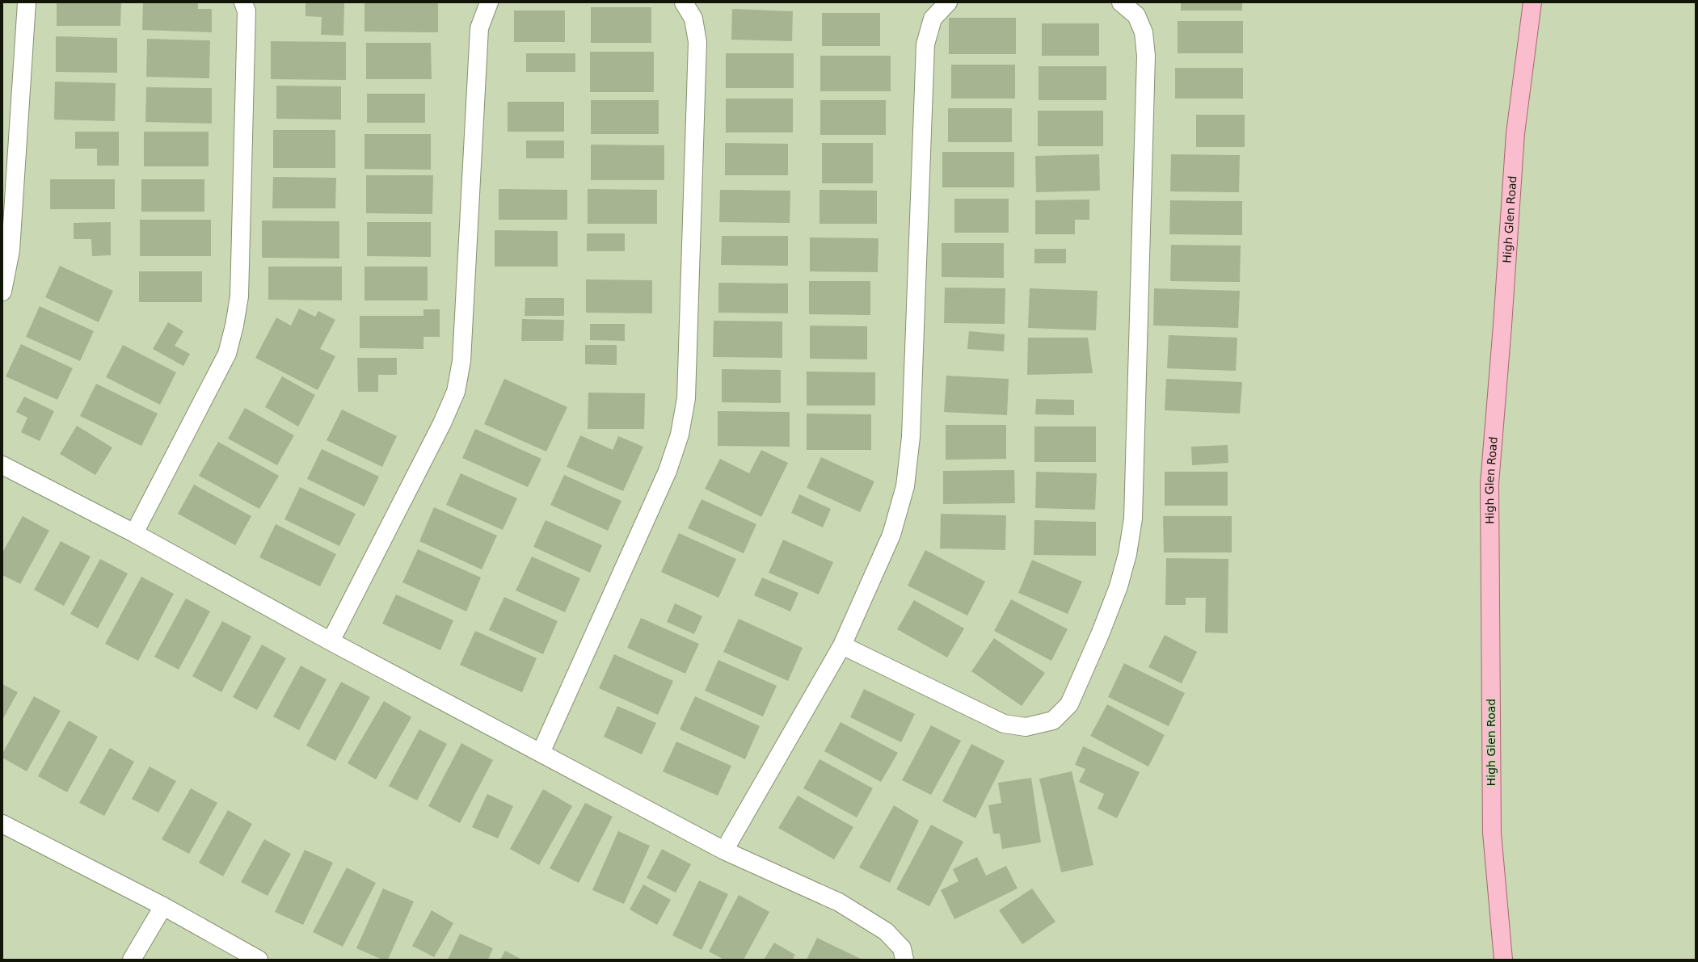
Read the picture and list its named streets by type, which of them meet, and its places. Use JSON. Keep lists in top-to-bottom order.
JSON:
{
  "streets": {
    "main road": ["High Glen Road"]
  }
}
